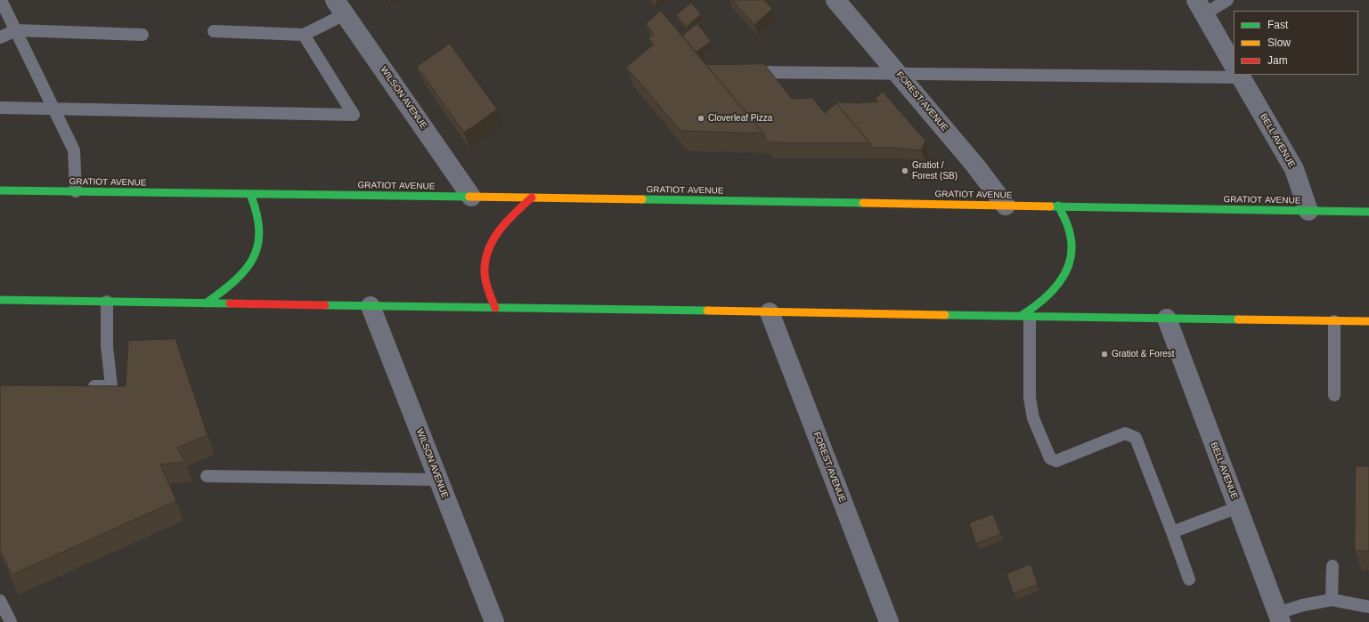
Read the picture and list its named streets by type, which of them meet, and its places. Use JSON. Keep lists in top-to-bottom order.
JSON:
{
  "streets": {
    "main road": ["GRATIOT AVENUE"],
    "street": ["WILSON AVENUE", "FOREST AVENUE", "BELL AVENUE"]
  },
  "crossings": [
    ["WILSON AVENUE", "GRATIOT AVENUE"],
    ["FOREST AVENUE", "GRATIOT AVENUE"],
    ["BELL AVENUE", "GRATIOT AVENUE"]
  ],
  "places": ["Cloverleaf Pizza", "Gratiot / Forest (SB)", "Gratiot & Forest"],
  "legend": ["Fast", "Slow", "Jam"]
}
